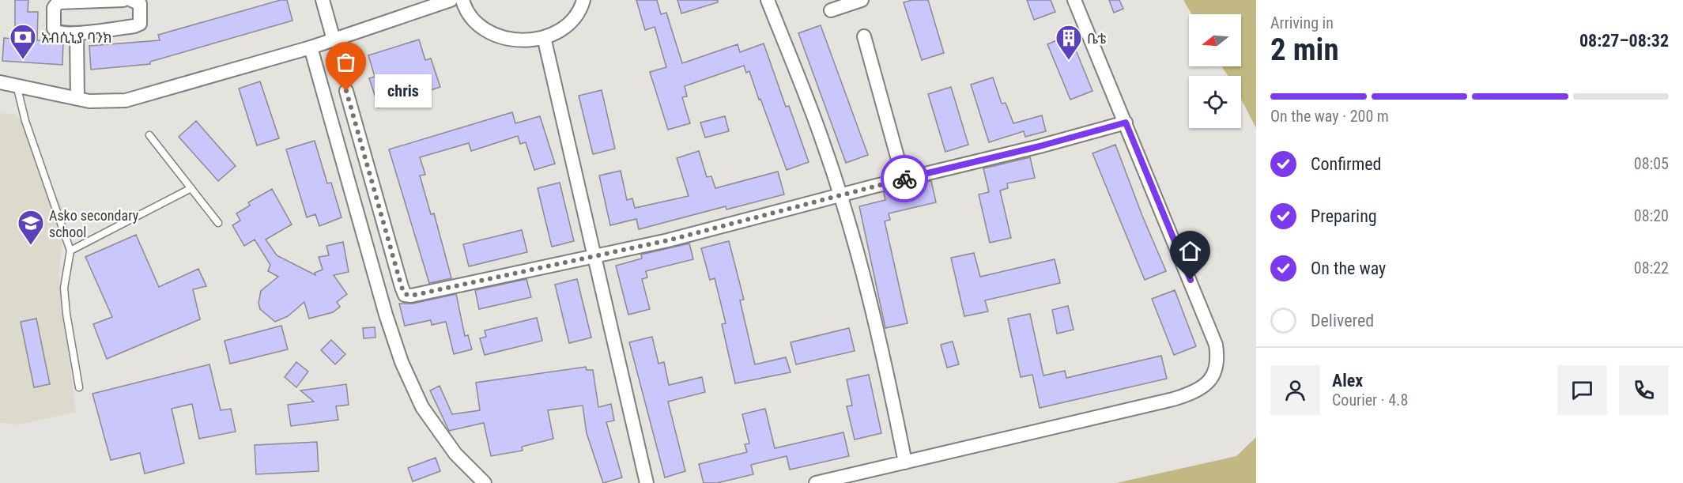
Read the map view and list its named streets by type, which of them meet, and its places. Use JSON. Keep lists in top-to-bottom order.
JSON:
{
  "places": {
    "bank": ["አብሲኒያ ባንክ"],
    "building": ["ቤቴ"],
    "other": ["chris"],
    "school or university": ["Asko secondary school"]
  },
  "north": "left",
  "page": {
    "heading": ["2 min", "Arriving in", "08:27–08:32"],
    "panel": ["Alex", "Courier · 4.8"],
    "bubble": "chris",
    "bar": "On the way · 200 m",
    "list": [
      ["Confirmed", "08:05"],
      ["Preparing", "08:20"],
      ["On the way", "08:22"],
      "Delivered"
    ]
  }
}
